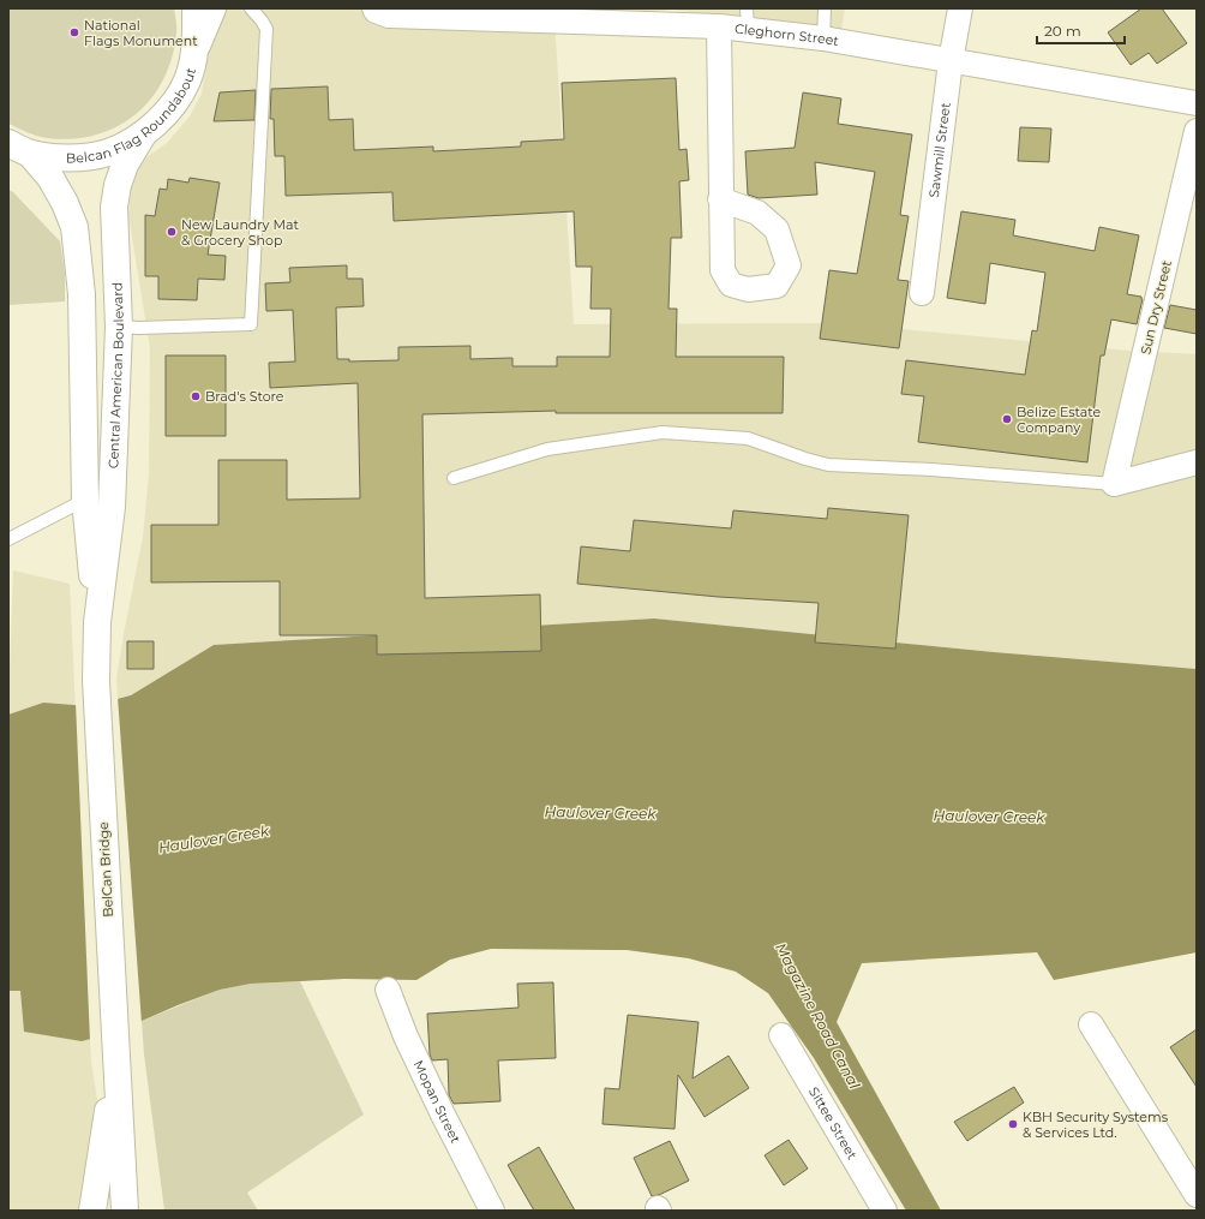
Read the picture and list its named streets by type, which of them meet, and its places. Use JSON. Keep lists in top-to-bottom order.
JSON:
{
  "streets": {
    "main road": ["Belcan Flag Roundabout", "Central American Boulevard", "BelCan Bridge"],
    "street": [
      "Cleghorn Street",
      "Sawmill Street",
      "Sun Dry Street",
      "Mopan Street",
      "Sittee Street"
    ]
  },
  "crossings": [
    ["Cleghorn Street", "Sawmill Street"],
    ["Belcan Flag Roundabout", "Central American Boulevard"],
    ["Central American Boulevard", "BelCan Bridge"]
  ],
  "water": ["Haulover Creek", "Magazine Road Canal"],
  "places": [
    "National Flags Monument",
    "New Laundry Mat & Grocery Shop",
    "Brad's Store",
    "Belize Estate Company",
    "KBH Security Systems & Services Ltd."
  ],
  "scale_bar": "20 m"
}
